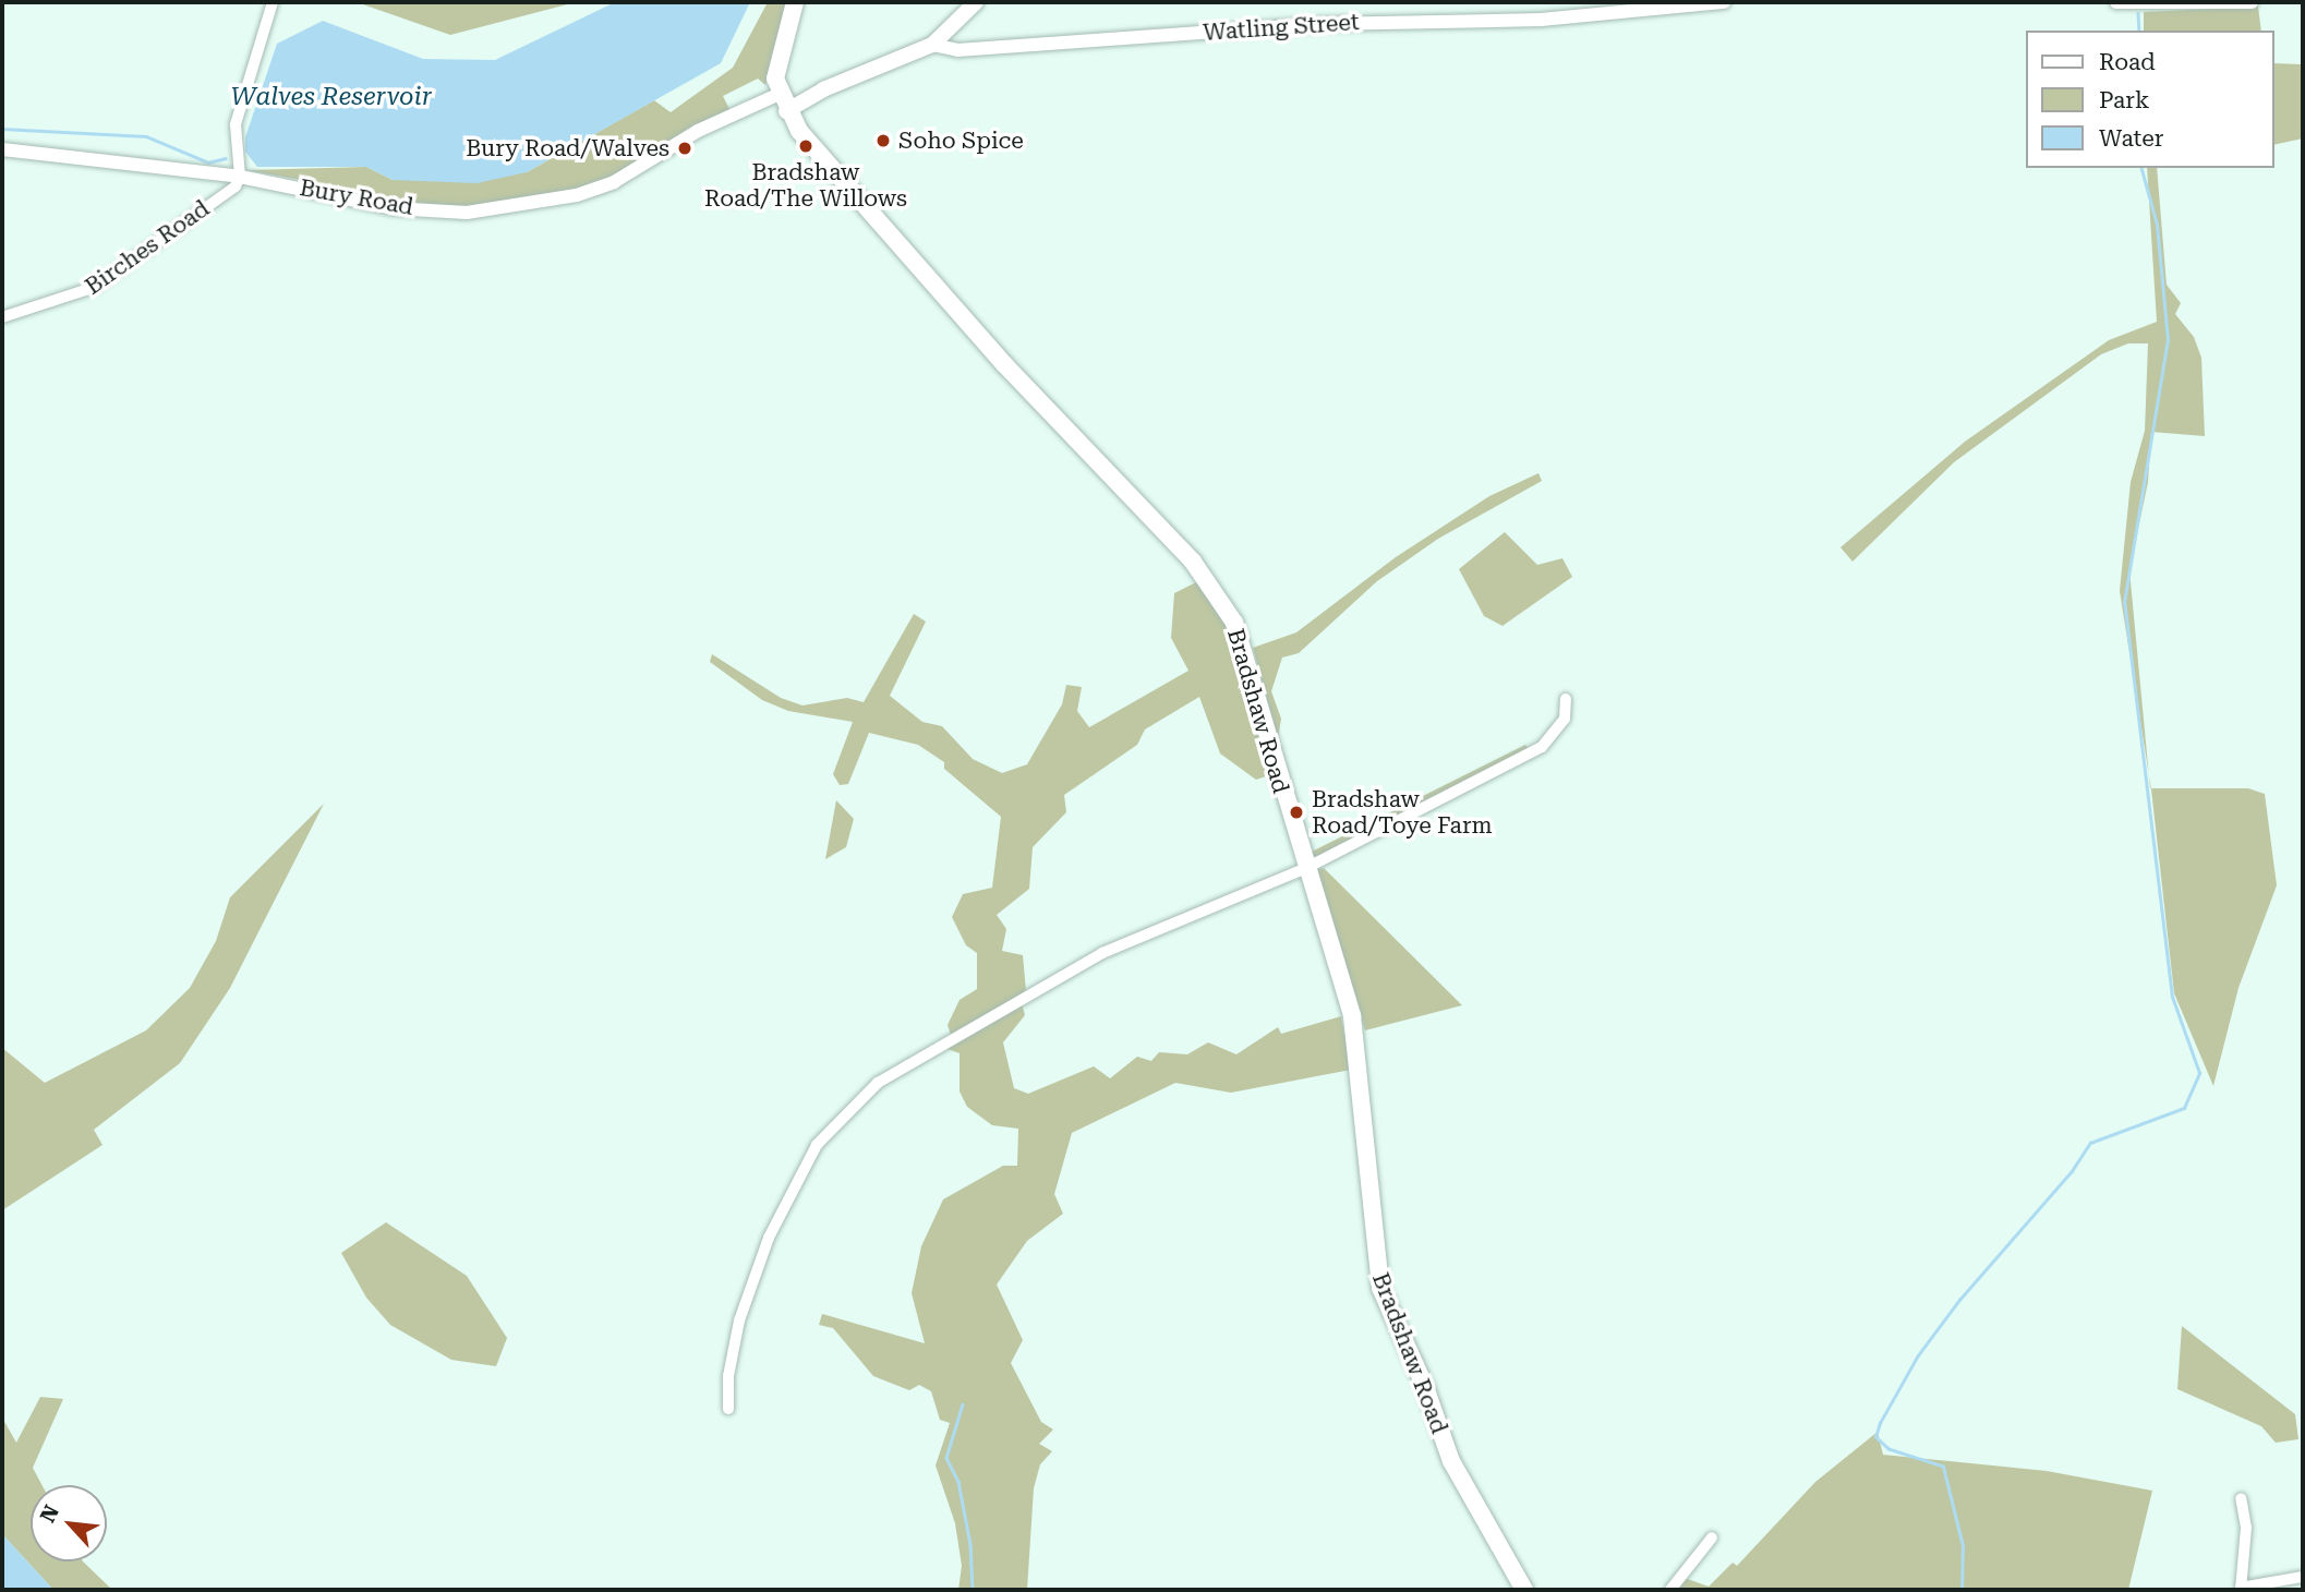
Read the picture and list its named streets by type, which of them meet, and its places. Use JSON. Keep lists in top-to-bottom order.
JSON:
{
  "streets": {
    "main road": ["Bradshaw Road"],
    "street": ["Watling Street", "Bury Road", "Birches Road"]
  },
  "crossings": [
    ["Bury Road", "Birches Road"],
    ["Bury Road", "Bradshaw Road"]
  ],
  "water": ["Walves Reservoir"],
  "places": [
    "Soho Spice",
    "Bradshaw Road/The Willows",
    "Bury Road/Walves",
    "Bradshaw Road/Toye Farm"
  ],
  "legend": ["Road", "Park", "Water"],
  "north": "top left"
}
